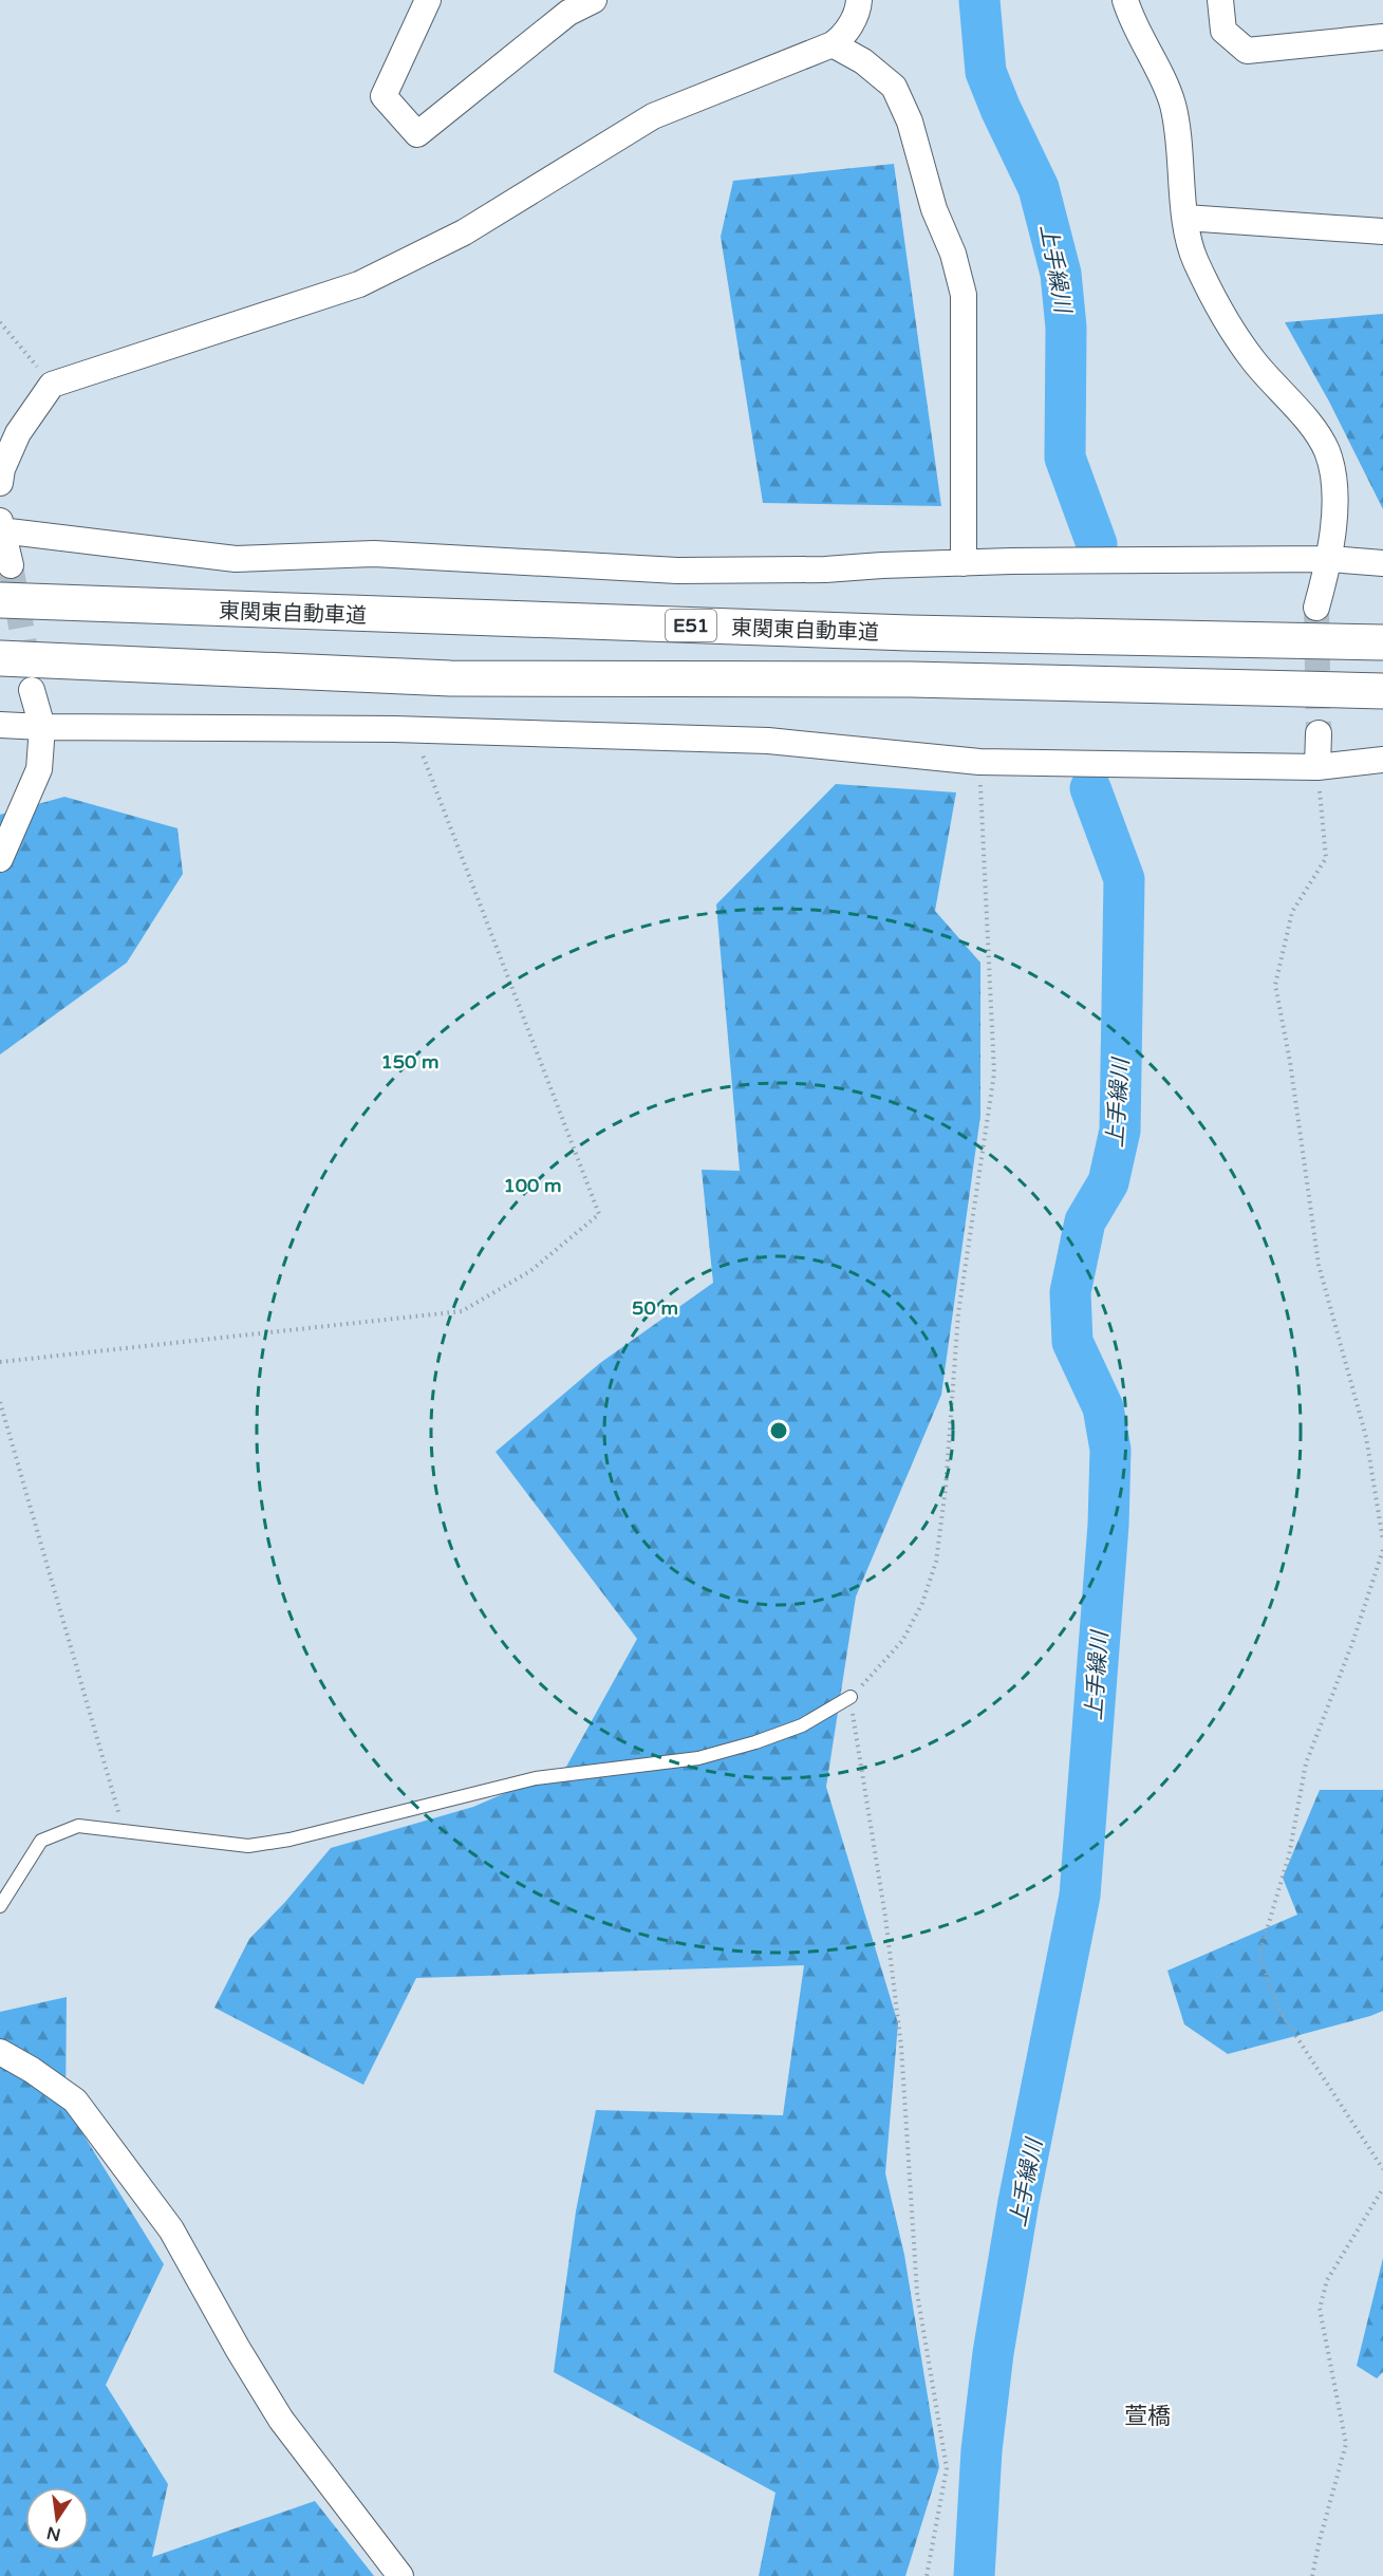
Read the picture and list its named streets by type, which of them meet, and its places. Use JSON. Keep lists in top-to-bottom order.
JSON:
{
  "streets": {
    "highway": ["東関東自動車道", "E51"]
  },
  "districts": ["萱橋"],
  "water": ["上手繰川"],
  "north": "bottom",
  "rings": ["150 m", "100 m", "50 m"]
}
